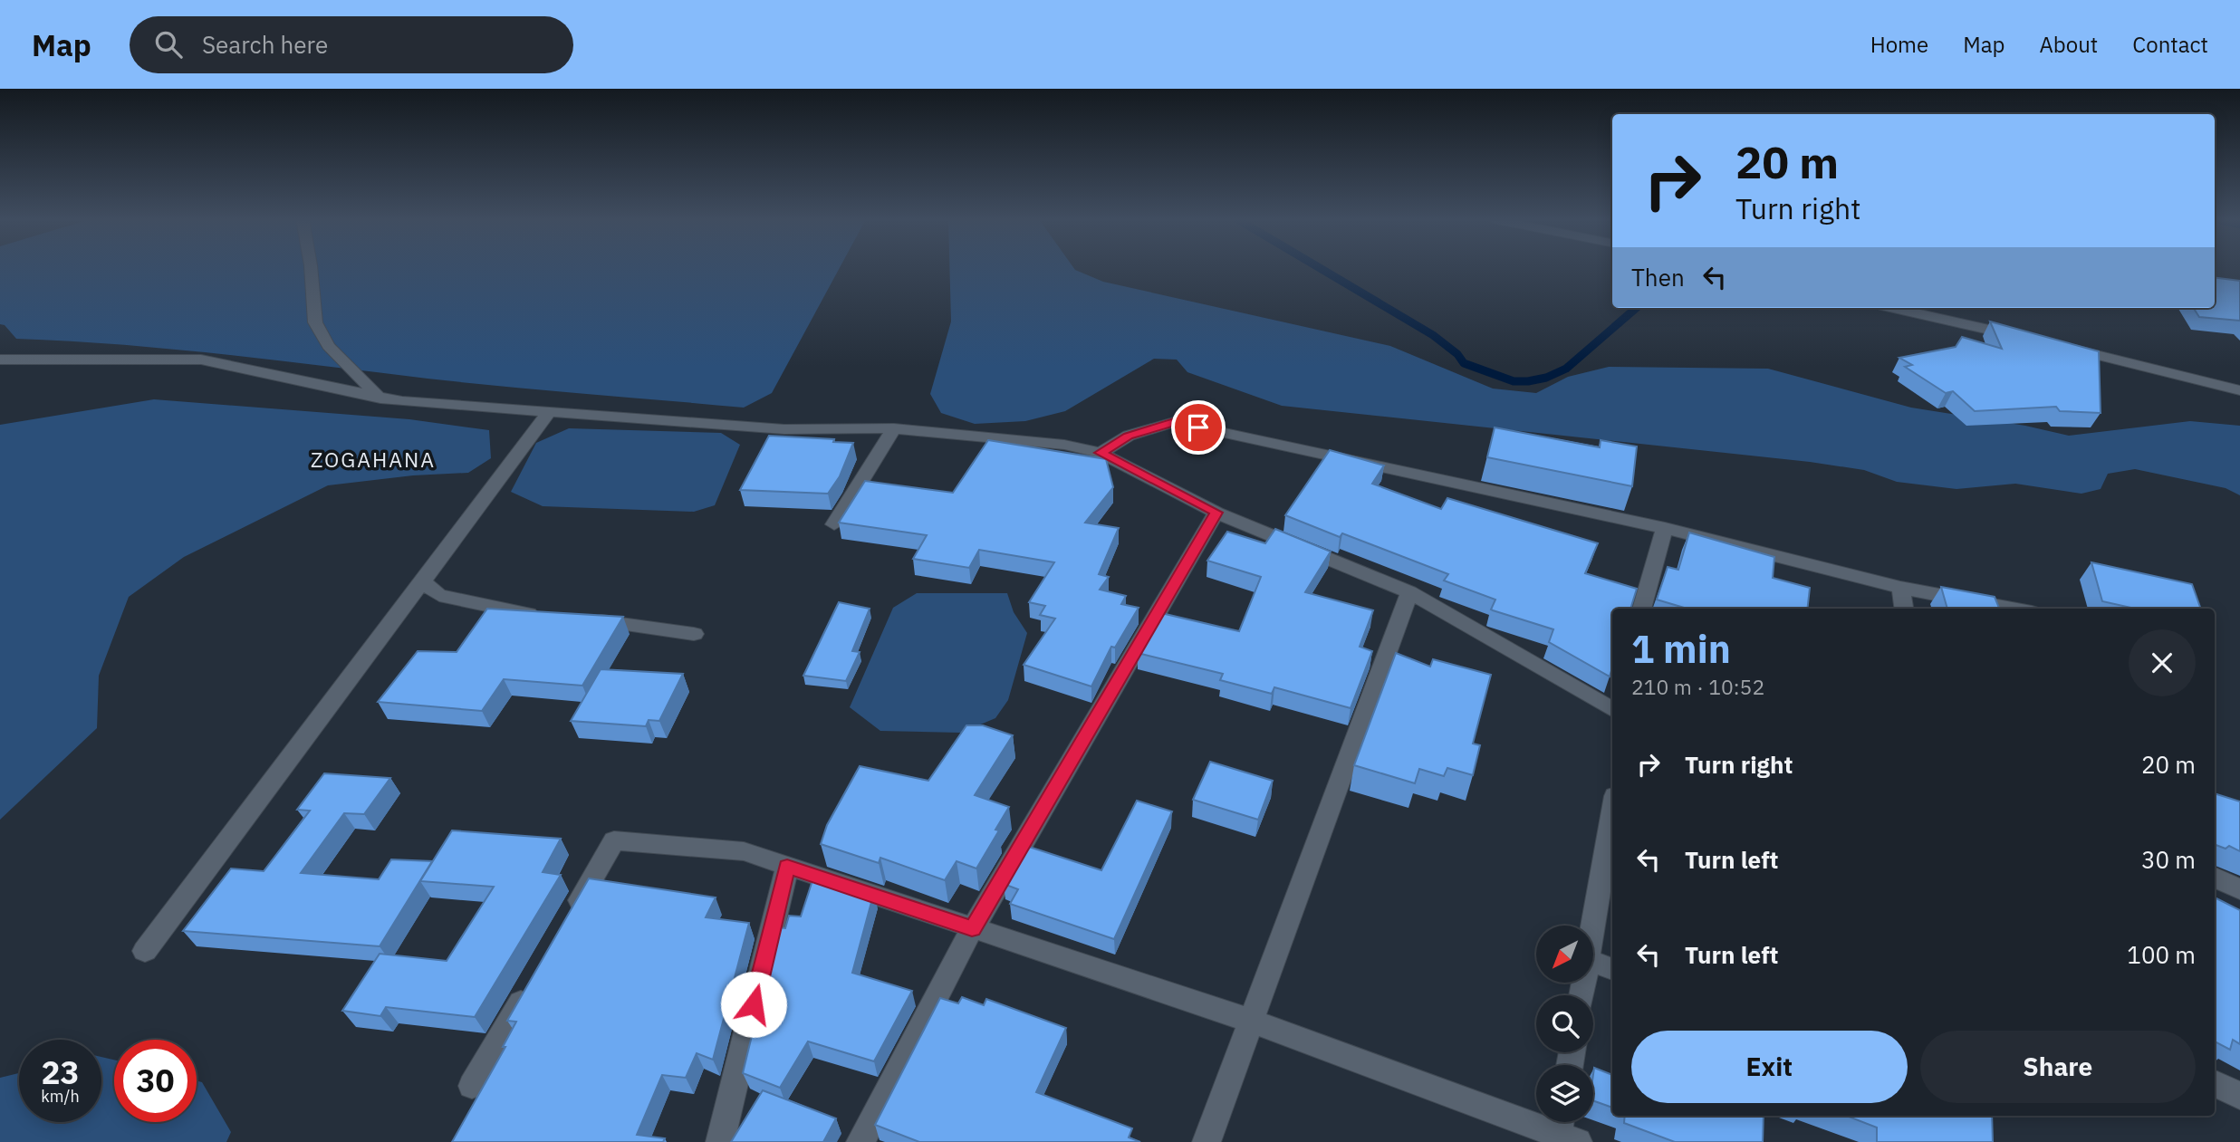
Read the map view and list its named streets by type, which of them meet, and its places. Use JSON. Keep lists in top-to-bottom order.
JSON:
{
  "districts": ["ZOGAHANA"],
  "north": "bottom left",
  "page": {
    "header": "Map",
    "search": "Search here",
    "nav": [
      "Home",
      "Map",
      "About",
      "Contact"
    ],
    "turn": ["20 m", "Turn right"],
    "then": "Then",
    "heading": ["1 min", "210 m · 10:52"],
    "list": [
      {
        "name": "Turn right",
        "value": "20 m"
      },
      {
        "name": "Turn left",
        "value": "30 m"
      },
      {
        "name": "Turn left",
        "value": "100 m"
      }
    ],
    "buttons": ["Exit", "Share"],
    "speed": "23 km/h",
    "limit": "30"
  }
}
